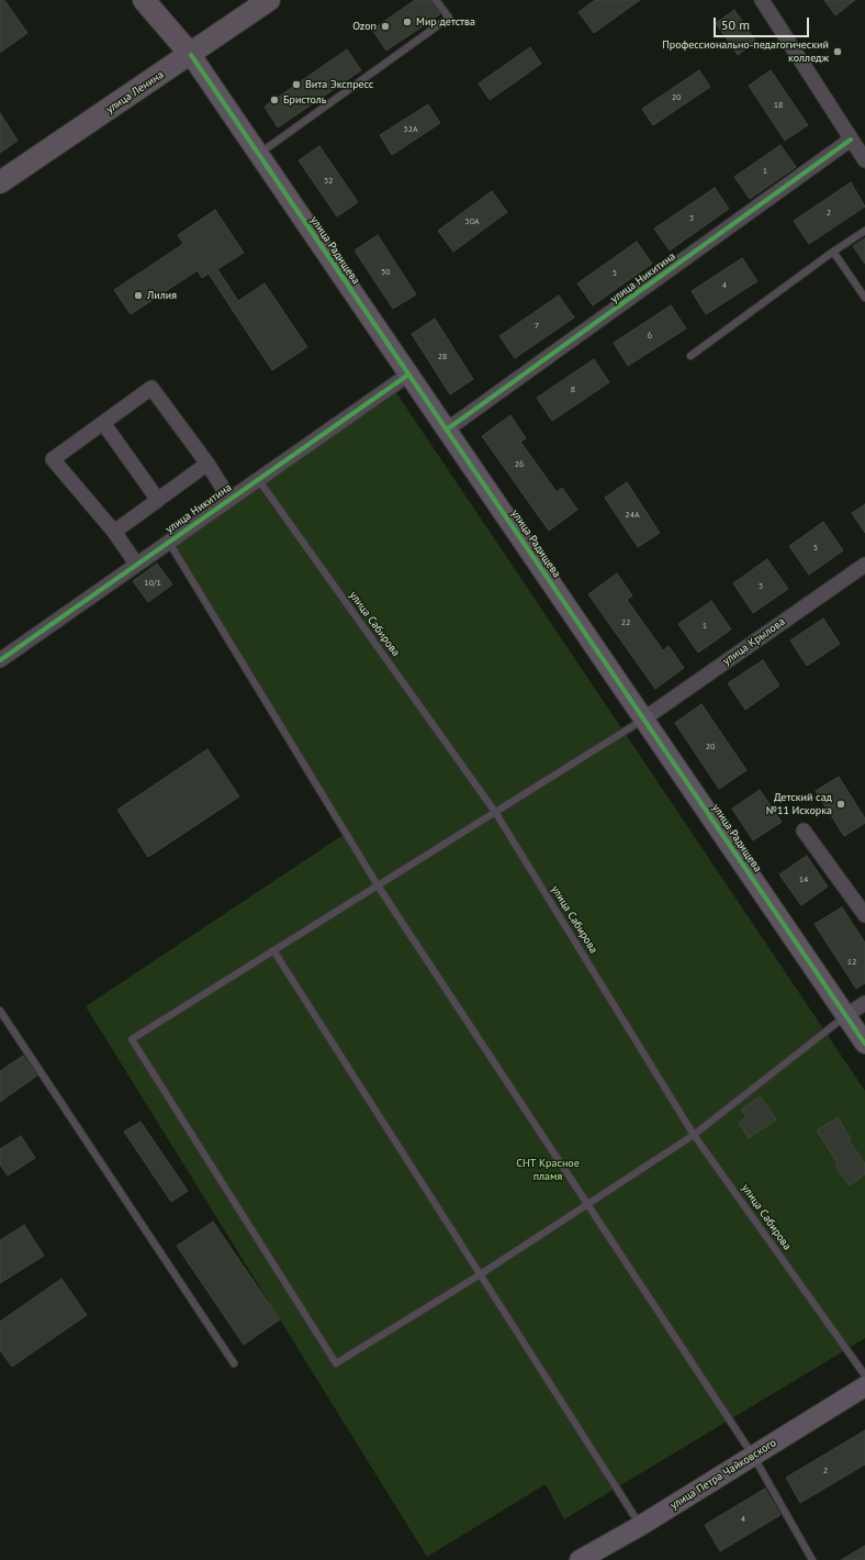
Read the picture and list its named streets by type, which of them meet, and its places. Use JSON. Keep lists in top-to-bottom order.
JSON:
{
  "streets": {
    "main road": ["улица Ленина", "улица Радищева"],
    "street": ["улица Никитина", "улица Крылова", "улица Петра Чайковского"],
    "lane": ["улица Сабирова"]
  },
  "crossings": [
    ["улица Ленина", "улица Радищева"],
    ["улица Радищева", "улица Никитина"],
    ["улица Радищева", "улица Крылова"],
    ["улица Никитина", "улица Сабирова"]
  ],
  "parks": ["СНТ Красное пламя"],
  "places": [
    "Мир детства",
    "Ozon",
    "Профессионально-педагогический колледж",
    "Вита Экспресс",
    "Бристоль",
    "Лилия",
    "Детский сад №11 Искорка"
  ],
  "house_numbers": [
    "20",
    "18",
    "32А",
    "1",
    "32",
    "2",
    "3",
    "30А",
    "30",
    "5",
    "4",
    "7",
    "6",
    "28",
    "8",
    "26",
    "24А",
    "5",
    "10/1",
    "3",
    "22",
    "1",
    "20",
    "14",
    "12",
    "2",
    "4"
  ],
  "scale_bar": "50 m"
}
